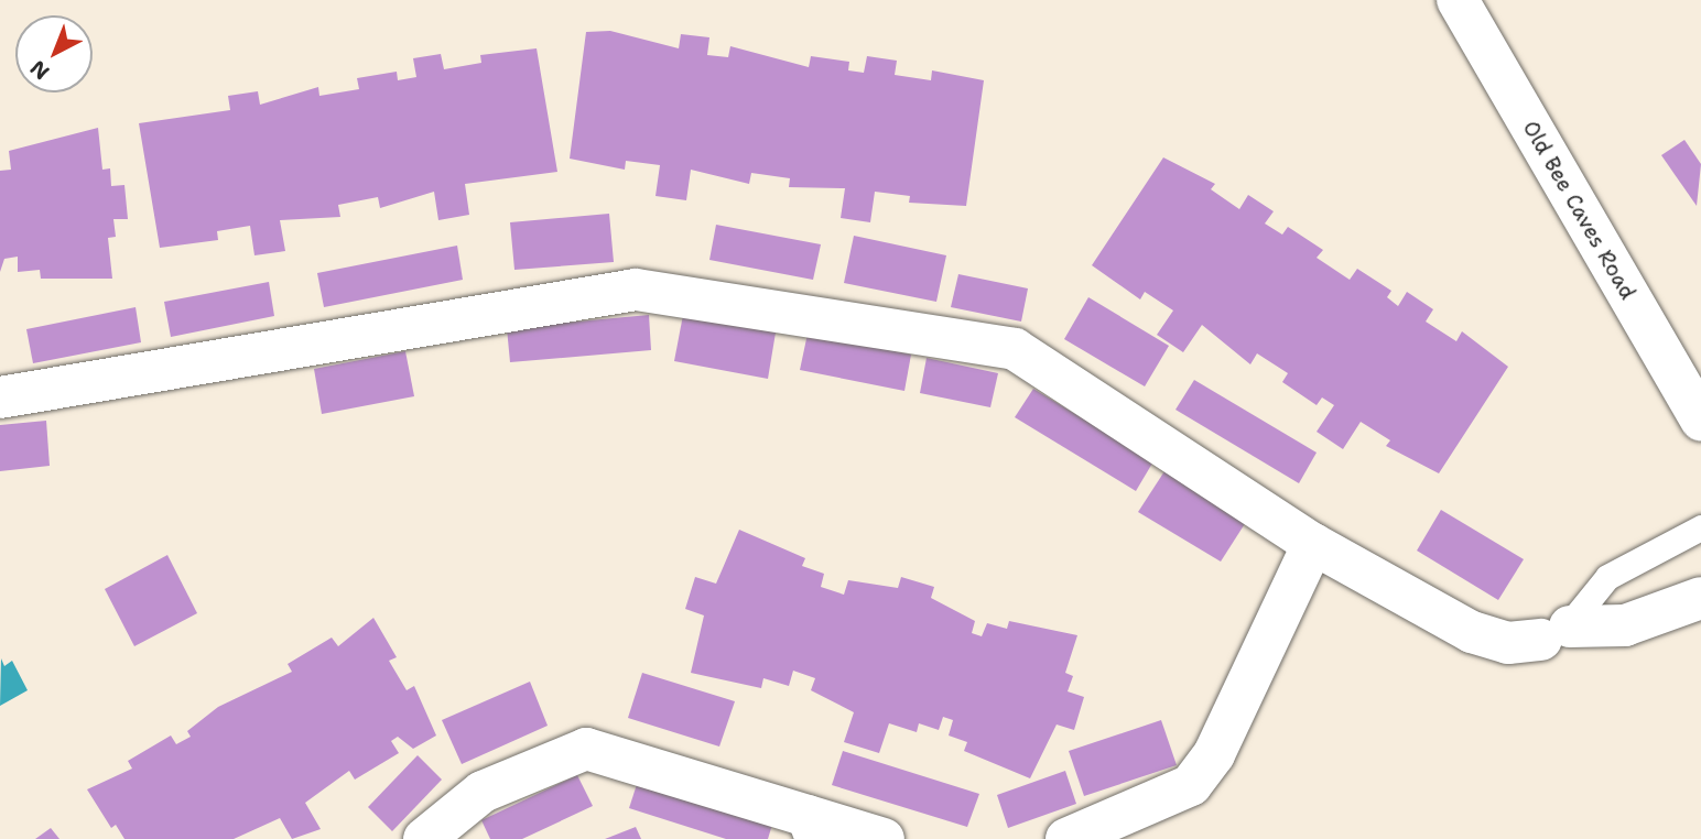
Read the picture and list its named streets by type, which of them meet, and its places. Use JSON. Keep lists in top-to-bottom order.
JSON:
{
  "streets": {
    "street": ["Old Bee Caves Road"]
  },
  "north": "bottom left"
}
